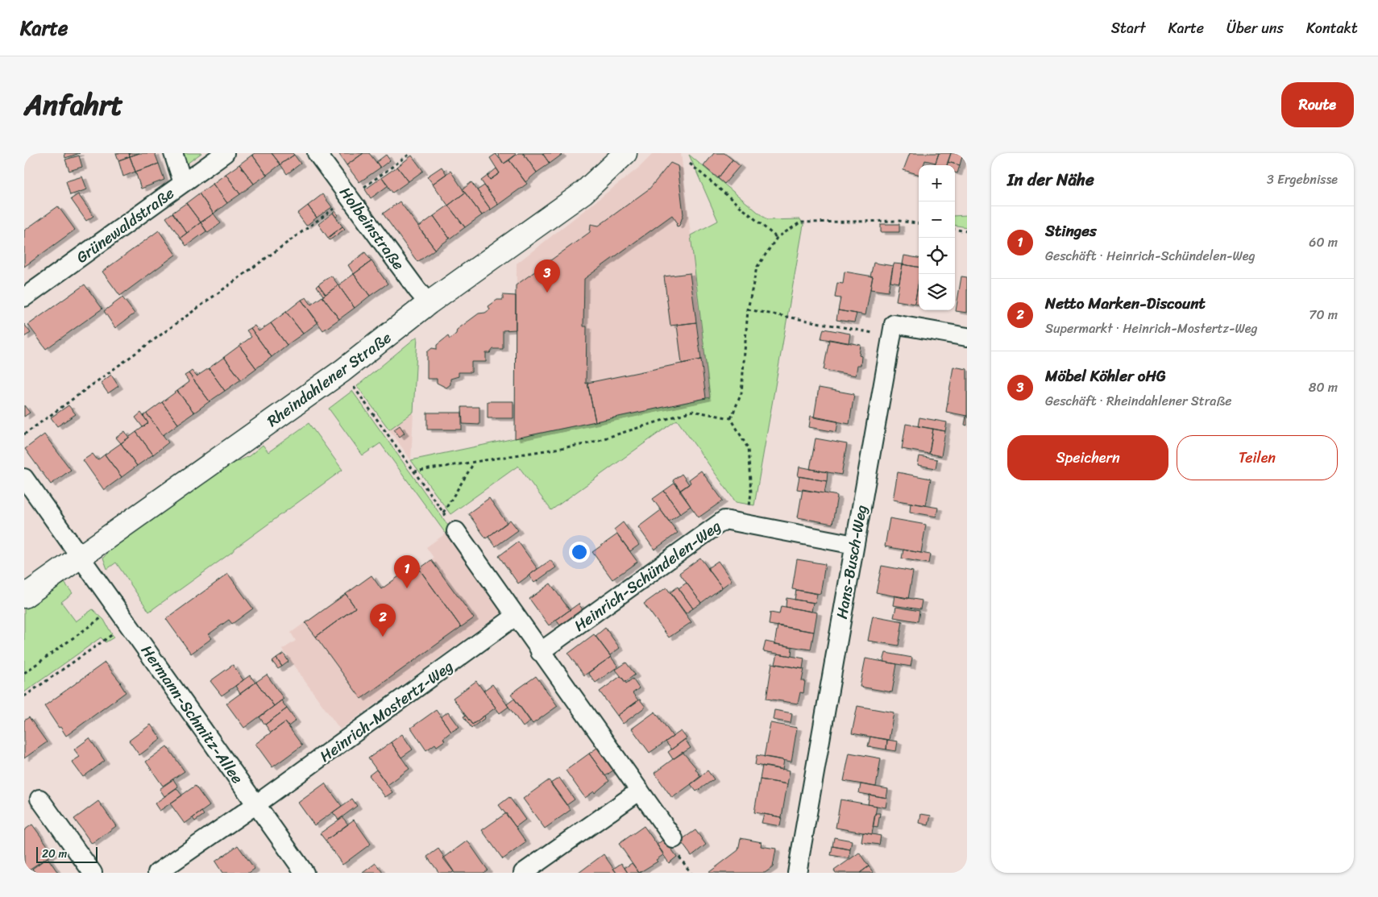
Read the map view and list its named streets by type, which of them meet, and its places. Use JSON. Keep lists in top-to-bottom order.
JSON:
{
  "streets": {
    "main road": ["Rheindahlener Straße"],
    "street": [
      "Grünewaldstraße",
      "Holbeinstraße",
      "Hans-Busch-Weg",
      "Heinrich-Schündelen-Weg",
      "Heinrich-Mostertz-Weg",
      "Hermann-Schmitz-Allee"
    ]
  },
  "crossings": [
    ["Holbeinstraße", "Rheindahlener Straße"],
    ["Rheindahlener Straße", "Hermann-Schmitz-Allee"],
    ["Hans-Busch-Weg", "Heinrich-Schündelen-Weg"],
    ["Heinrich-Mostertz-Weg", "Hermann-Schmitz-Allee"]
  ],
  "scale_bar": "20 m",
  "page": {
    "header": "Karte",
    "nav": [
      "Start",
      "Karte",
      "Über uns",
      "Kontakt"
    ],
    "title": "Anfahrt",
    "buttons": [
      "Route",
      ["Speichern", "Teilen"]
    ],
    "heading": ["In der Nähe", "3 Ergebnisse"],
    "map_buttons": ["+", "−"],
    "list": [
      {
        "mark": "1",
        "name": "Stinges",
        "note": "Geschäft · Heinrich-Schündelen-Weg",
        "value": "60 m"
      },
      {
        "mark": "2",
        "name": "Netto Marken-Discount",
        "note": "Supermarkt · Heinrich-Mostertz-Weg",
        "value": "70 m"
      },
      {
        "mark": "3",
        "name": "Möbel Köhler oHG",
        "note": "Geschäft · Rheindahlener Straße",
        "value": "80 m"
      }
    ],
    "pins": ["3", "1", "2"],
    "scale": "20 m"
  }
}
